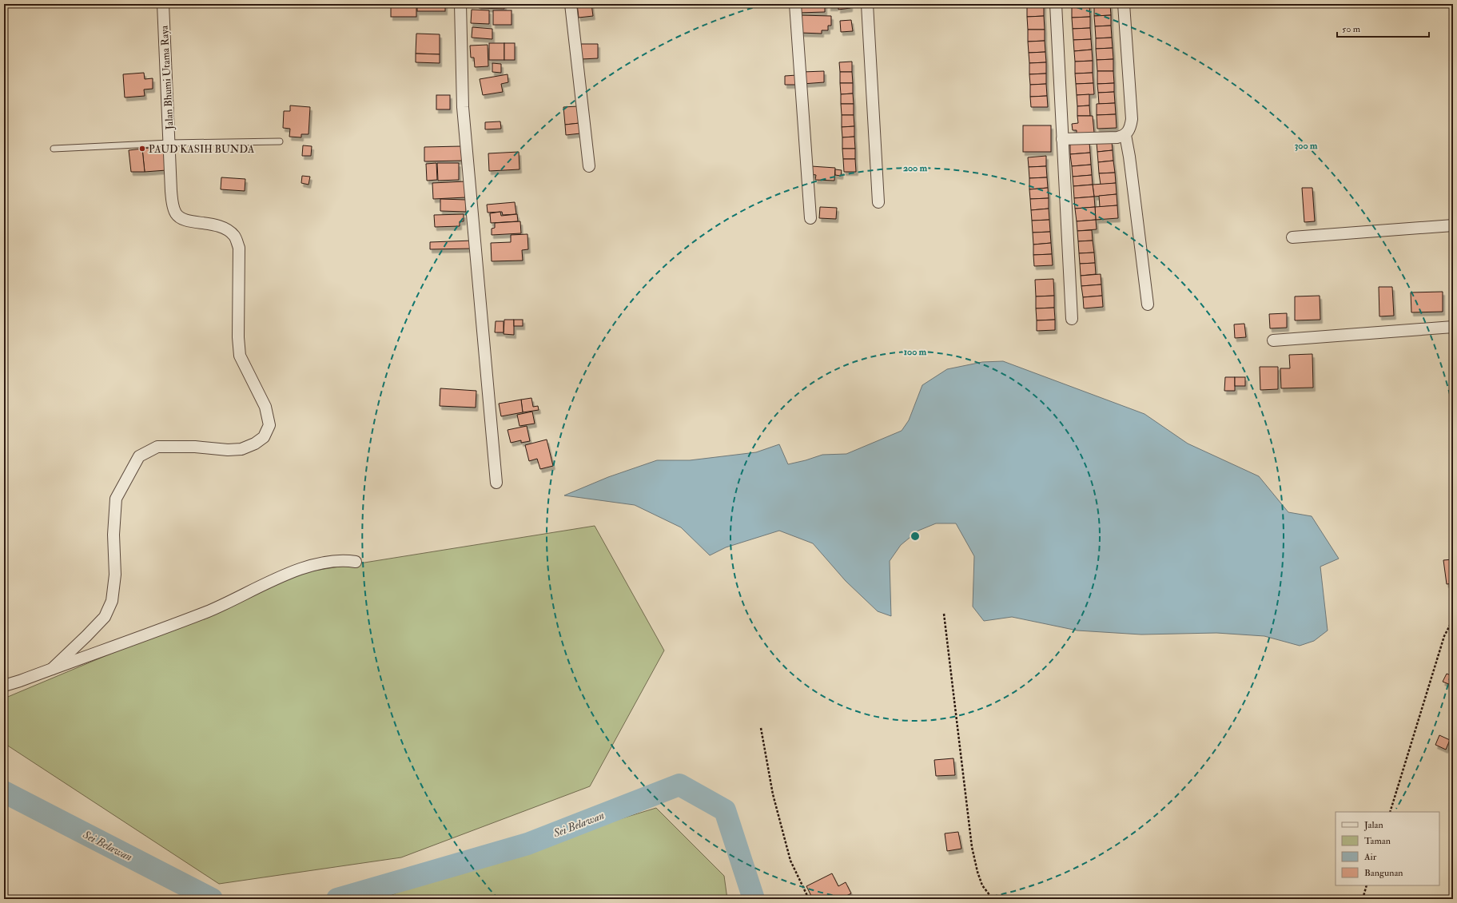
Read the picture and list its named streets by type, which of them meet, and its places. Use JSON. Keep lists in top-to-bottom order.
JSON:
{
  "streets": {
    "street": ["Jalan Bhumi Utama Raya"]
  },
  "water": ["Sei Belawan"],
  "places": ["PAUD KASIH BUNDA"],
  "legend": [
    "Jalan",
    "Taman",
    "Air",
    "Bangunan"
  ],
  "scale_bar": "50 m",
  "rings": ["300 m", "200 m", "100 m"]
}
